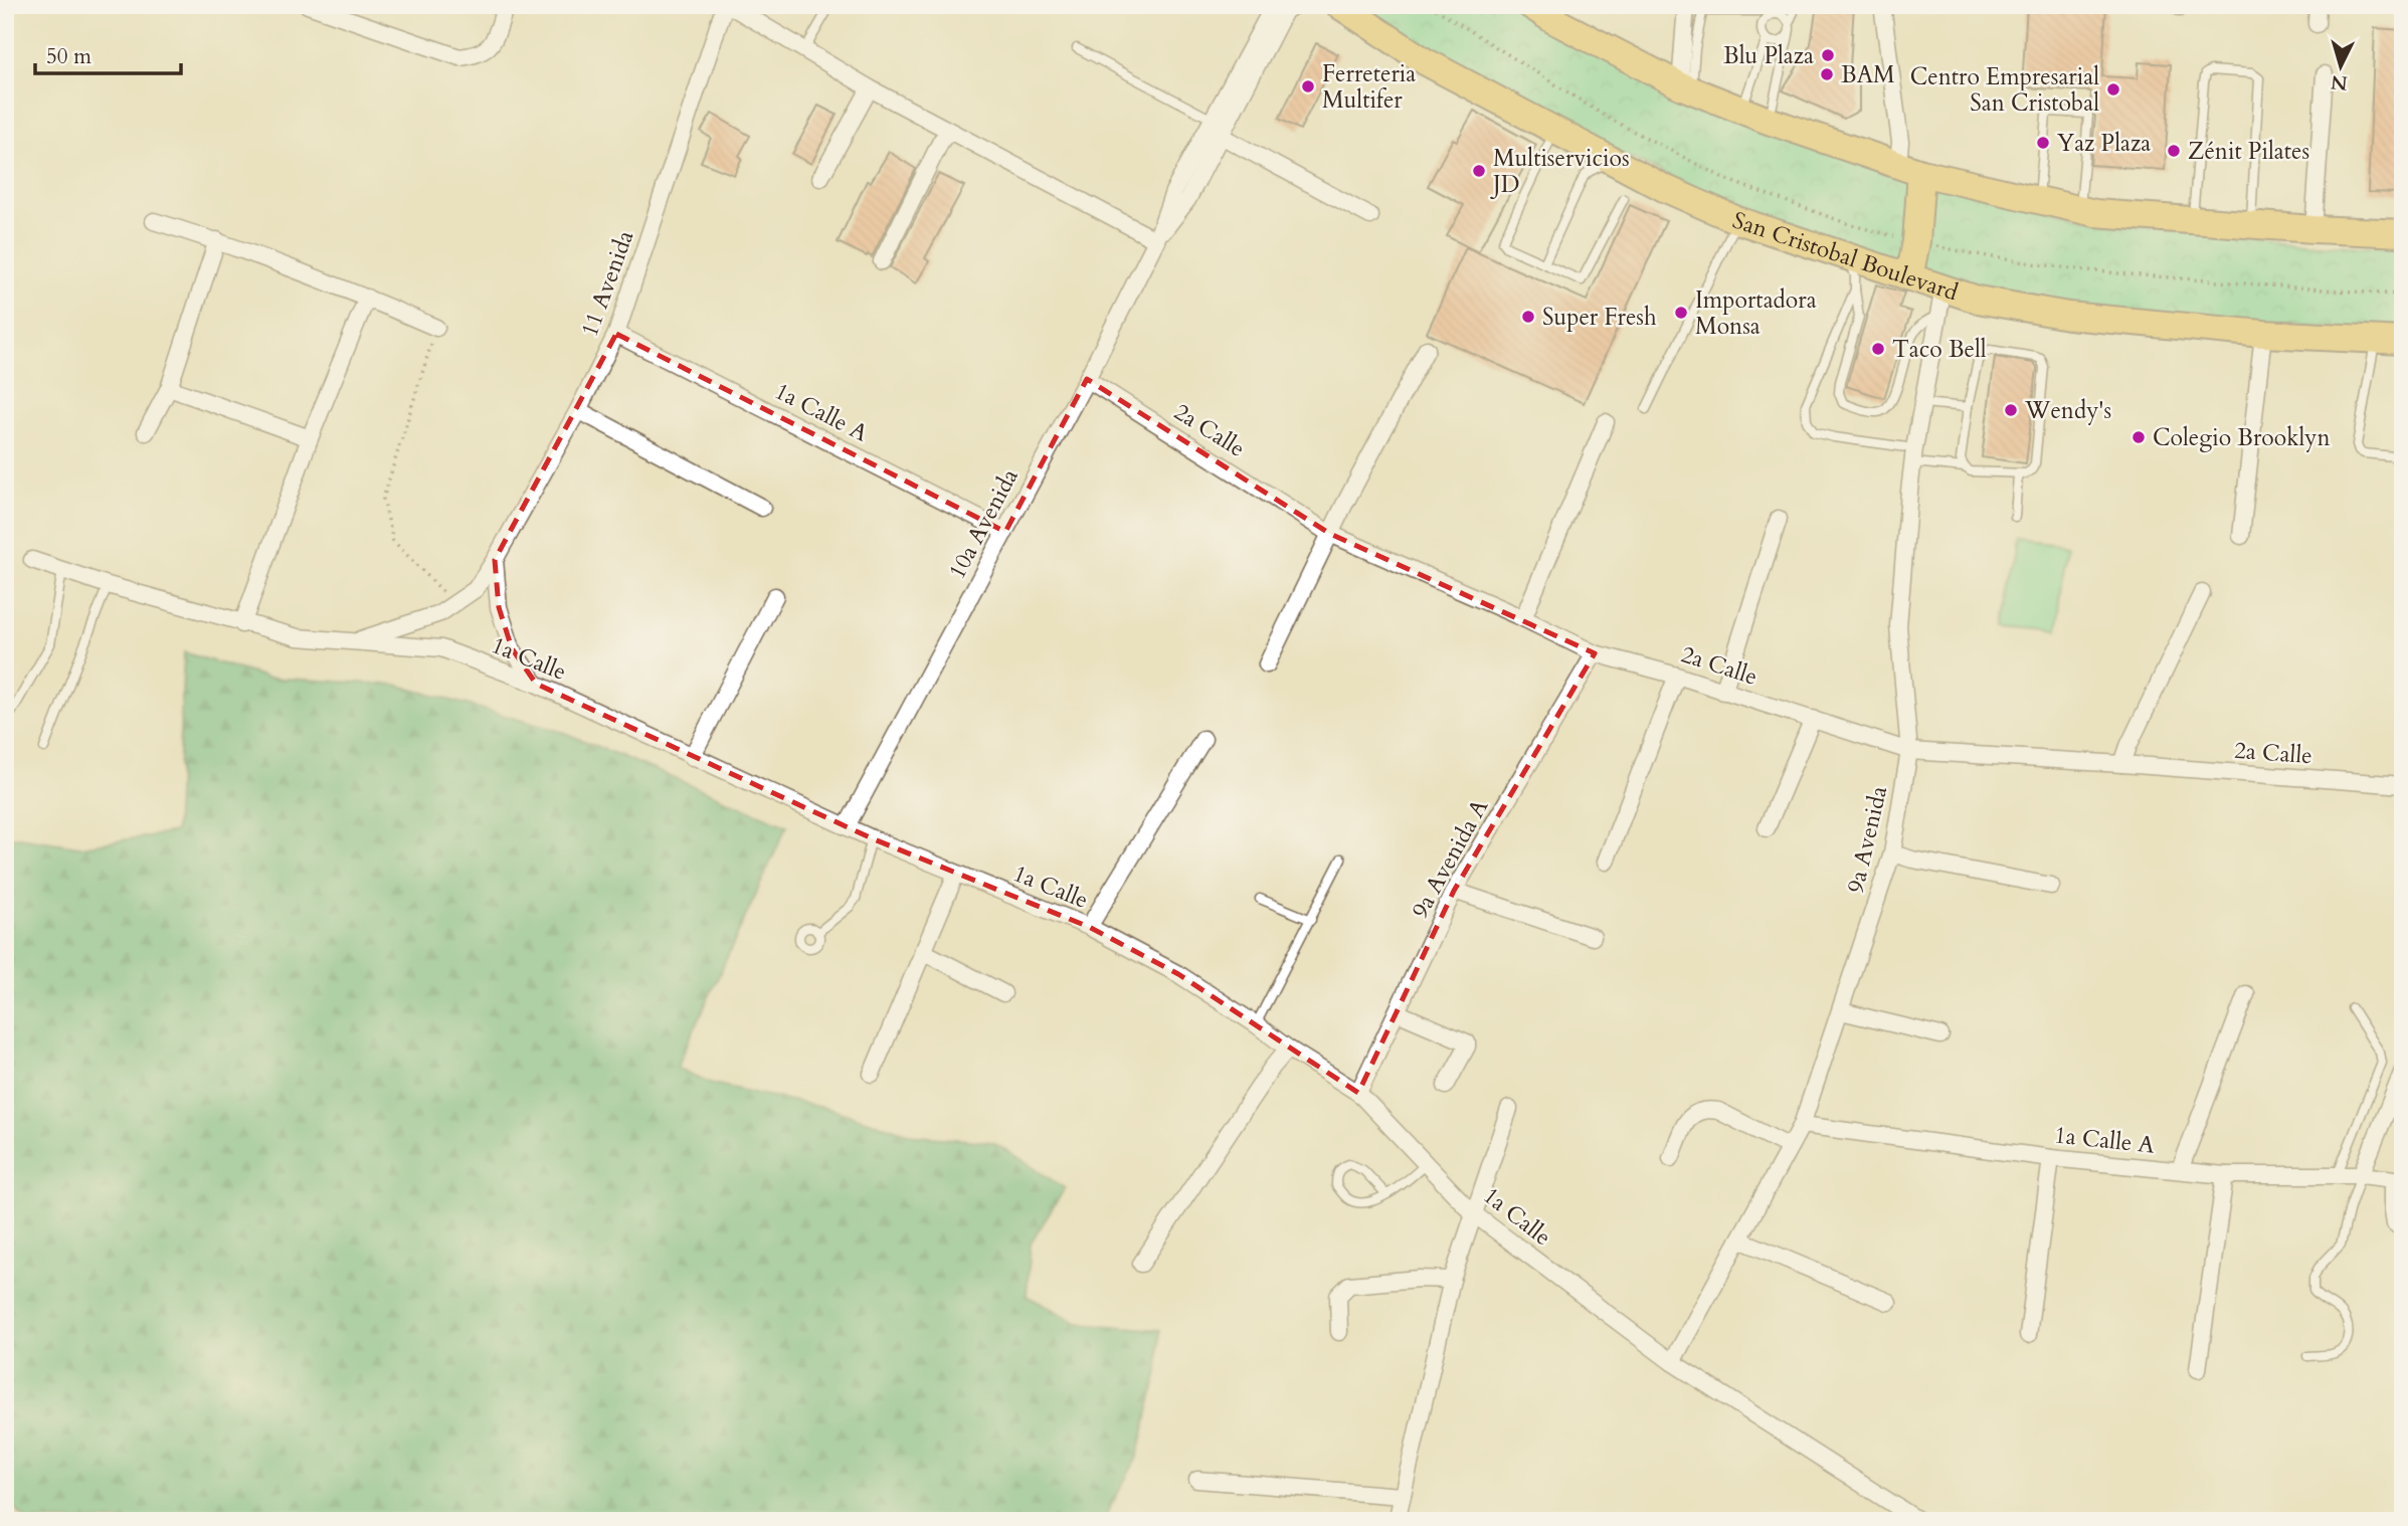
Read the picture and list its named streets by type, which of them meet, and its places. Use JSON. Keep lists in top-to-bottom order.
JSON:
{
  "streets": {
    "main road": ["San Cristobal Boulevard"],
    "street": [
      "11 Avenida",
      "1a Calle A",
      "2a Calle",
      "10a Avenida",
      "1a Calle",
      "9a Avenida",
      "9a Avenida A"
    ]
  },
  "crossings": [
    ["San Cristobal Boulevard", "9a Avenida"],
    ["11 Avenida", "1a Calle A"],
    ["11 Avenida", "1a Calle"],
    ["1a Calle A", "10a Avenida"],
    ["1a Calle A", "9a Avenida"],
    ["2a Calle", "10a Avenida"],
    ["2a Calle", "9a Avenida"],
    ["2a Calle", "9a Avenida A"],
    ["10a Avenida", "1a Calle"],
    ["1a Calle", "9a Avenida"],
    ["1a Calle", "9a Avenida A"]
  ],
  "places": [
    "Blu Plaza",
    "BAM",
    "Ferreteria Multifer",
    "Centro Empresarial San Cristobal",
    "Yaz Plaza",
    "Zénit Pilates",
    "Multiservicios JD",
    "Importadora Monsa",
    "Super Fresh",
    "Taco Bell",
    "Wendy's",
    "Colegio Brooklyn"
  ],
  "scale_bar": "50 m",
  "north": "bottom"
}
